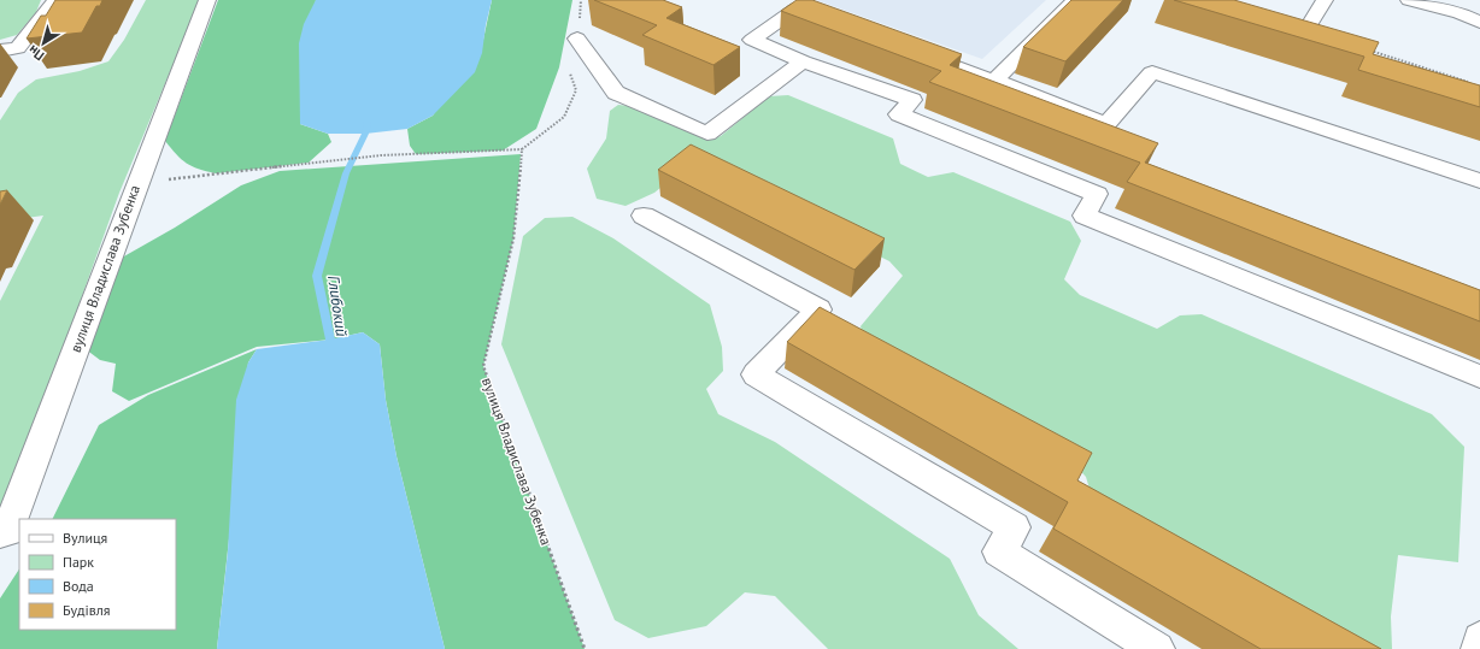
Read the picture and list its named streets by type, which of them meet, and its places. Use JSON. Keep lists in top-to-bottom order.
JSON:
{
  "streets": {
    "street": ["вулиця Владислава Зубенка"]
  },
  "water": ["Глибокий"],
  "legend": [
    "Вулиця",
    "Парк",
    "Вода",
    "Будівля"
  ],
  "north": "bottom left"
}
